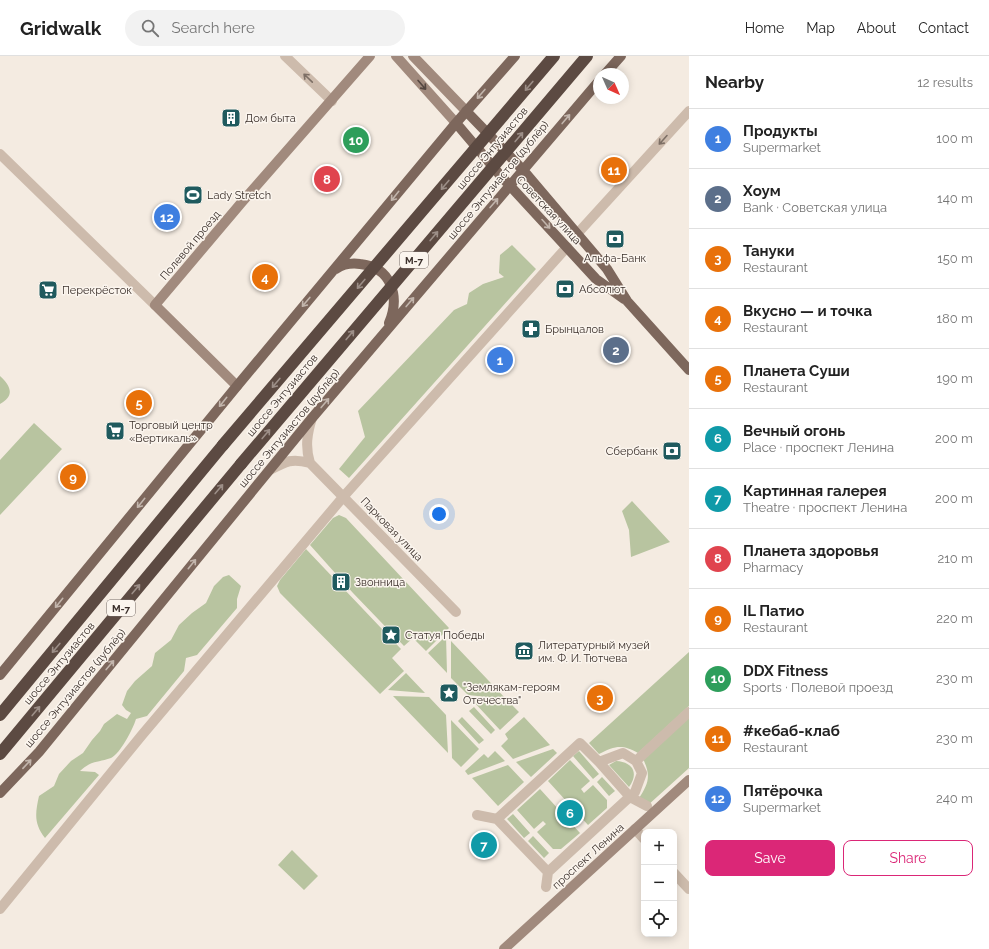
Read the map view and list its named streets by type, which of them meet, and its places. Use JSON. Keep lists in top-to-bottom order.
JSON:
{
  "streets": {
    "highway": ["шоссе Энтузиастов", "М-7"],
    "main road": ["шоссе Энтузиастов (дублёр)", "Советская улица"],
    "street": ["Полевой проезд", "Парковая улица", "проспект Ленина"]
  },
  "crossings": [
    ["шоссе Энтузиастов (дублёр)", "Советская улица"]
  ],
  "places": {
    "building": ["Дом быта", "Звонница"],
    "sports": ["Lady Stretch"],
    "bank": ["Альфа-Банк", "Абсолют", "Сбербанк"],
    "supermarket": ["Перекрёсток", "Торговый центр «Вертикаль»"],
    "pharmacy": ["Брынцалов"],
    "place": ["Статуя Победы", "\"Землякам-героям Отечества\""],
    "museum": ["Литературный музей им. Ф. И. Тютчева"]
  },
  "north": "bottom right",
  "page": {
    "header": "Gridwalk",
    "search": "Search here",
    "nav": [
      "Home",
      "Map",
      "About",
      "Contact"
    ],
    "heading": ["Nearby", "12 results"],
    "list": [
      {
        "mark": "1",
        "name": "Продукты",
        "note": "Supermarket",
        "value": "100 m"
      },
      {
        "mark": "2",
        "name": "Хоум",
        "note": "Bank · Советская улица",
        "value": "140 m"
      },
      {
        "mark": "3",
        "name": "Тануки",
        "note": "Restaurant",
        "value": "150 m"
      },
      {
        "mark": "4",
        "name": "Вкусно — и точка",
        "note": "Restaurant",
        "value": "180 m"
      },
      {
        "mark": "5",
        "name": "Планета Суши",
        "note": "Restaurant",
        "value": "190 m"
      },
      {
        "mark": "6",
        "name": "Вечный огонь",
        "note": "Place · проспект Ленина",
        "value": "200 m"
      },
      {
        "mark": "7",
        "name": "Картинная галерея",
        "note": "Theatre · проспект Ленина",
        "value": "200 m"
      },
      {
        "mark": "8",
        "name": "Планета здоровья",
        "note": "Pharmacy",
        "value": "210 m"
      },
      {
        "mark": "9",
        "name": "IL Патио",
        "note": "Restaurant",
        "value": "220 m"
      },
      {
        "mark": "10",
        "name": "DDX Fitness",
        "note": "Sports · Полевой проезд",
        "value": "230 m"
      },
      {
        "mark": "11",
        "name": "#кебаб-клаб",
        "note": "Restaurant",
        "value": "230 m"
      },
      {
        "mark": "12",
        "name": "Пятёрочка",
        "note": "Supermarket",
        "value": "240 m"
      }
    ],
    "pins": [
      "10",
      "11",
      "8",
      "12",
      "4",
      "2",
      "1",
      "5",
      "9",
      "3",
      "6",
      "7"
    ],
    "buttons": ["Save", "Share"],
    "map_buttons": ["+", "−"]
  }
}
